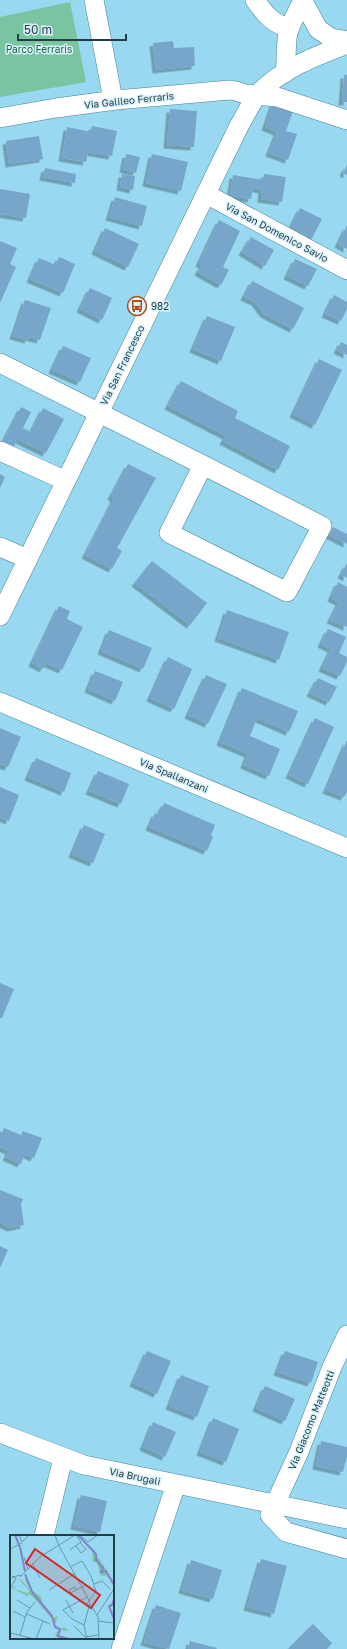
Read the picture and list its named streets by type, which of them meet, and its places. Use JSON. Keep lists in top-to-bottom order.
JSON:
{
  "streets": {
    "street": [
      "Via Galileo Ferraris",
      "Via San Domenico Savio",
      "Via San Francesco",
      "Via Spallanzani",
      "Via Giacomo Matteotti",
      "Via Brugali"
    ]
  },
  "crossings": [
    ["Via Galileo Ferraris", "Via San Francesco"],
    ["Via San Domenico Savio", "Via San Francesco"],
    ["Via Giacomo Matteotti", "Via Brugali"]
  ],
  "parks": ["Parco Ferraris"],
  "places": {
    "bus stop": ["982"]
  },
  "scale_bar": "50 m"
}
